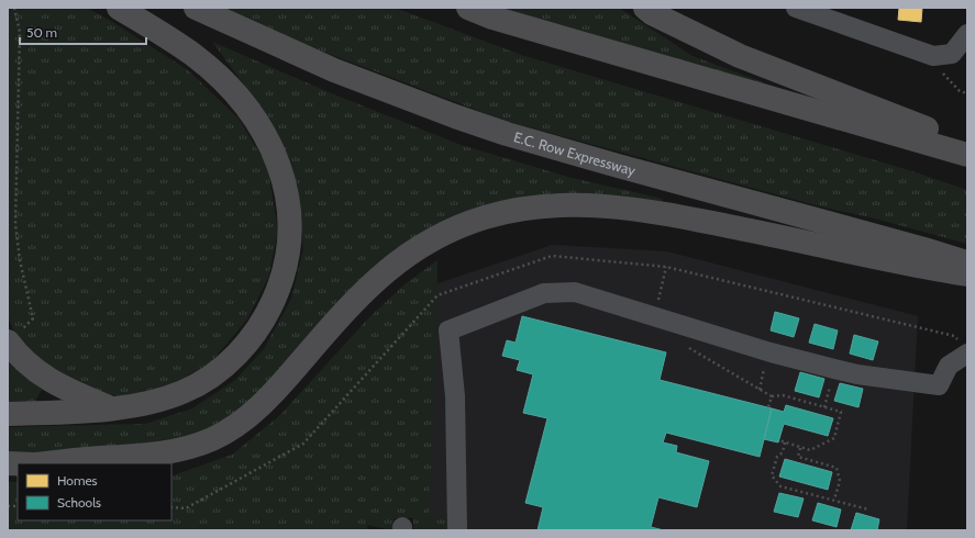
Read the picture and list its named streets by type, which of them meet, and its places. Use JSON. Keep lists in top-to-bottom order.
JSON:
{
  "streets": {
    "highway": ["E.C. Row Expressway"]
  },
  "legend": ["Homes", "Schools"],
  "scale_bar": "50 m"
}
